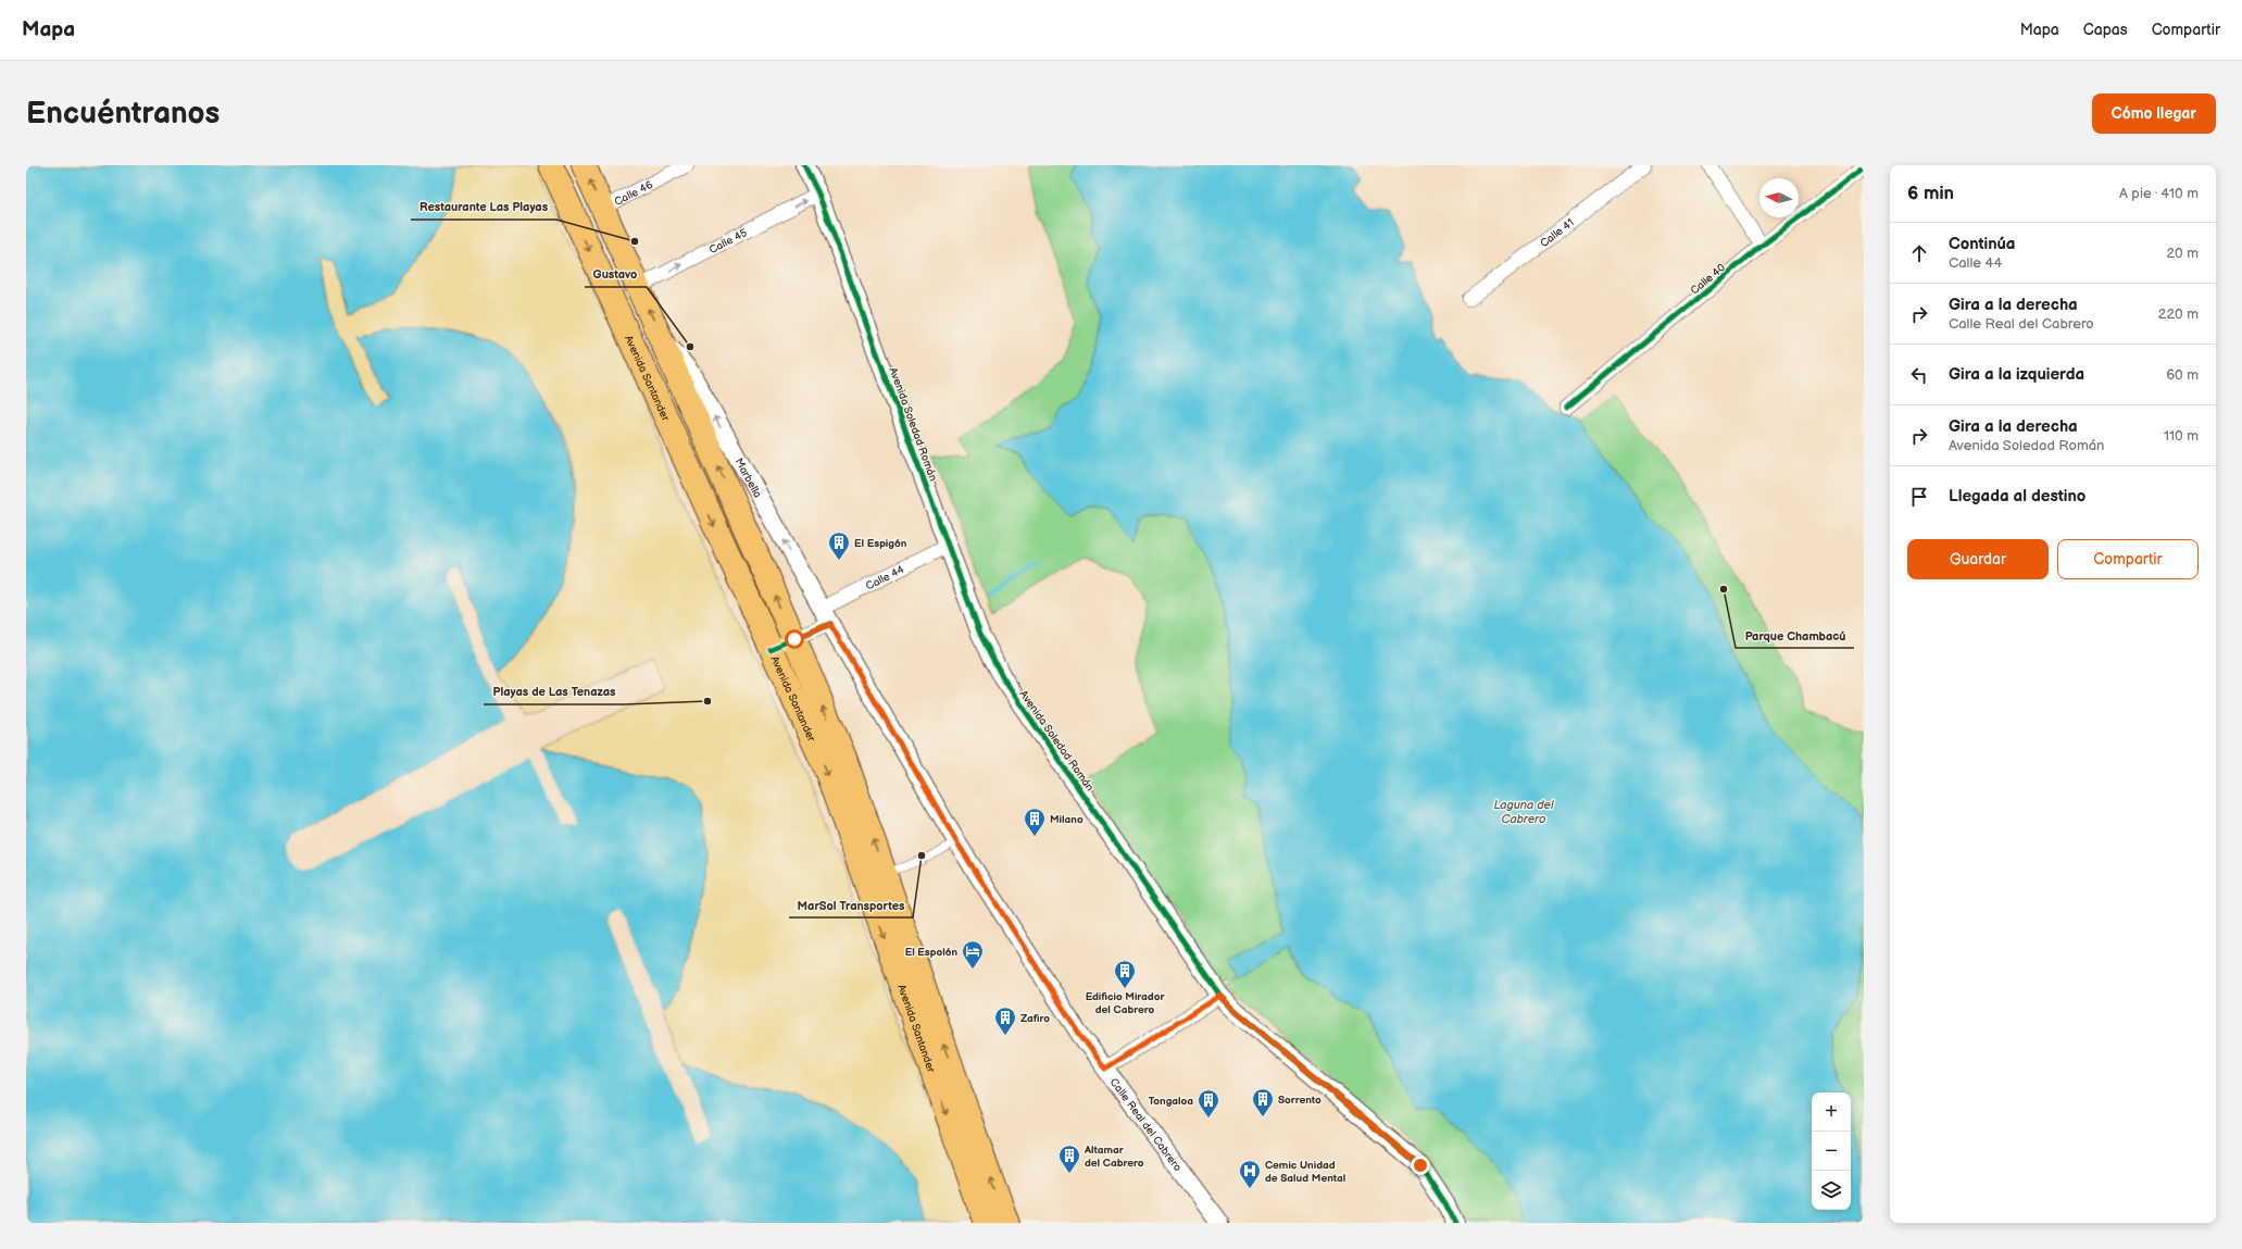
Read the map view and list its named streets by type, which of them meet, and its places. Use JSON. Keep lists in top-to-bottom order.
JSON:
{
  "streets": {
    "highway": ["Avenida Santander"],
    "street": [
      "Calle 46",
      "Calle 41",
      "Calle 45",
      "Calle 40",
      "Avenida Soledad Román",
      "Marbella",
      "Calle 44",
      "Calle Real del Cabrero"
    ]
  },
  "crossings": [
    ["Calle 46", "Avenida Santander"],
    ["Calle 45", "Avenida Santander"],
    ["Calle 45", "Avenida Soledad Román"],
    ["Avenida Santander", "Marbella"],
    ["Avenida Santander", "Calle 44"],
    ["Avenida Soledad Román", "Calle 44"],
    ["Marbella", "Calle 44"],
    ["Marbella", "Calle Real del Cabrero"],
    ["Calle 44", "Calle Real del Cabrero"]
  ],
  "one_way": ["Calle 45", "Marbella"],
  "water": ["Laguna del Cabrero"],
  "places": {
    "other": [
      "Restaurante Las Playas",
      "Gustavo",
      "Parque Chambacú",
      "Playas de Las Tenazas",
      "MarSol Transportes"
    ],
    "building": [
      "El Espigón",
      "Milano",
      "Edificio Mirador del Cabrero",
      "Zafiro",
      "Sorrento",
      "Tongaloa",
      "Altamar del Cabrero"
    ],
    "hotel": ["El Espolón"],
    "hospital": ["Cemic Unidad de Salud Mental"]
  },
  "north": "left",
  "page": {
    "header": "Mapa",
    "nav": ["Mapa", "Capas", "Compartir"],
    "buttons": [
      "Cómo llegar",
      ["Guardar", "Compartir"]
    ],
    "title": "Encuéntranos",
    "heading": ["6 min", "A pie · 410 m"],
    "list": [
      ["Continúa", "Calle 44", "20 m"],
      ["Gira a la derecha", "Calle Real del Cabrero", "220 m"],
      ["Gira a la izquierda", "60 m"],
      ["Gira a la derecha", "Avenida Soledad Román", "110 m"],
      "Llegada al destino"
    ],
    "map_buttons": ["+", "−"]
  }
}
